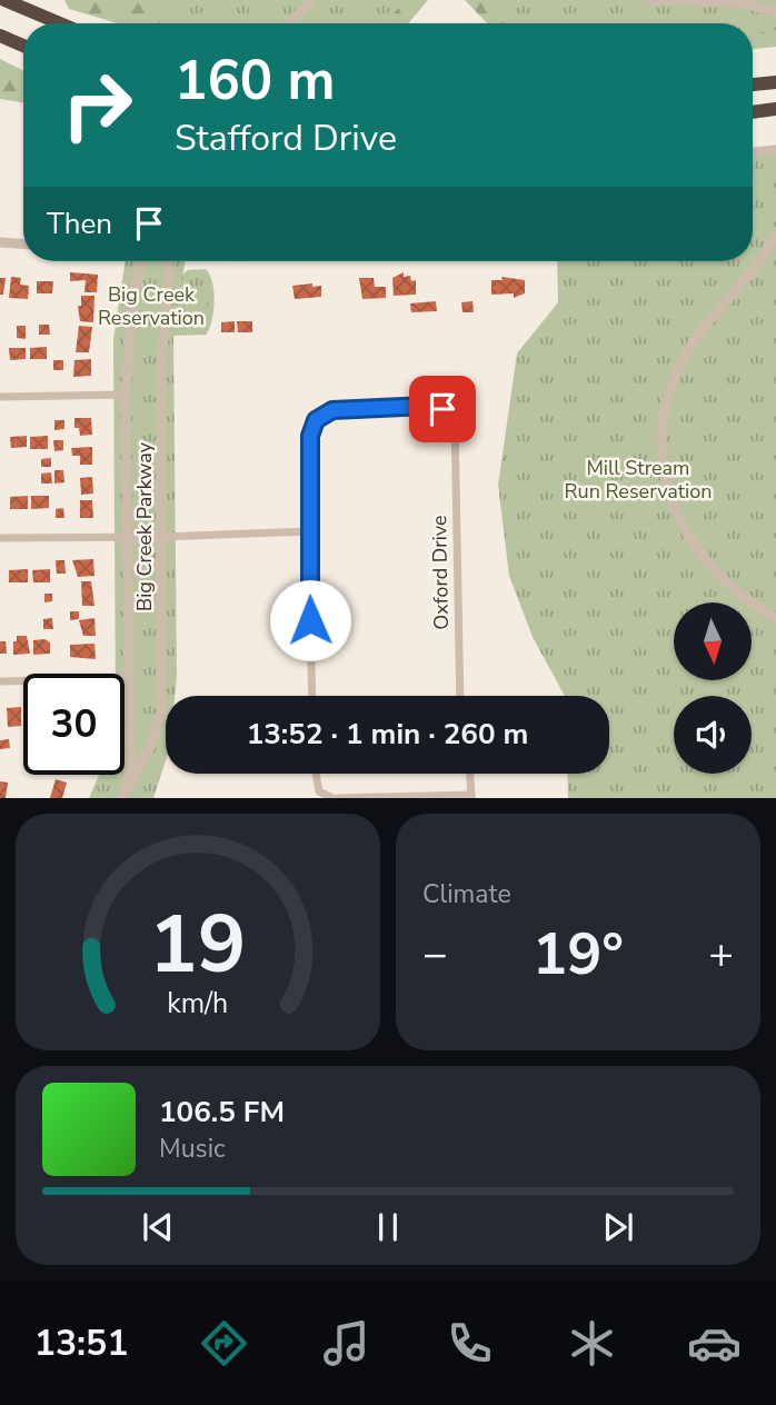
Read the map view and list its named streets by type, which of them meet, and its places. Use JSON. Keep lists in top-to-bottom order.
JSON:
{
  "streets": {
    "street": ["Big Creek Parkway", "Oxford Drive"]
  },
  "parks": ["Big Creek Reservation", "Mill Stream Run Reservation"],
  "north": "bottom",
  "page": {
    "turn": ["160 m", "Stafford Drive"],
    "then": "Then",
    "limit": "30",
    "trip": "13:52 · 1 min · 260 m",
    "tile": "Climate",
    "heat": ["−", "19°", "+"],
    "song": ["106.5 FM", "Music"],
    "tabs": "13:51",
    "gauge": ["19", "km/h"]
  }
}
